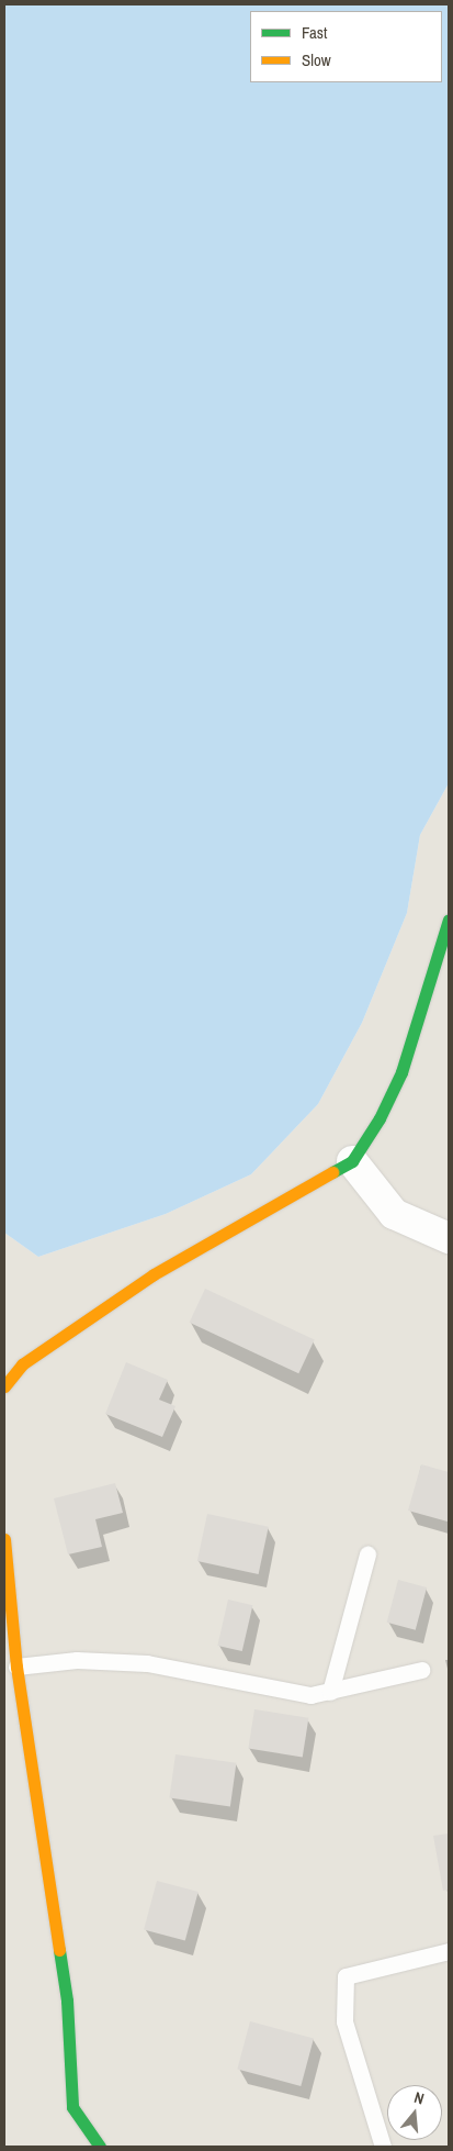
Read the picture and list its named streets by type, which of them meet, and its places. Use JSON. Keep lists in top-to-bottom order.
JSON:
{
  "legend": ["Fast", "Slow"],
  "north": "top"
}
